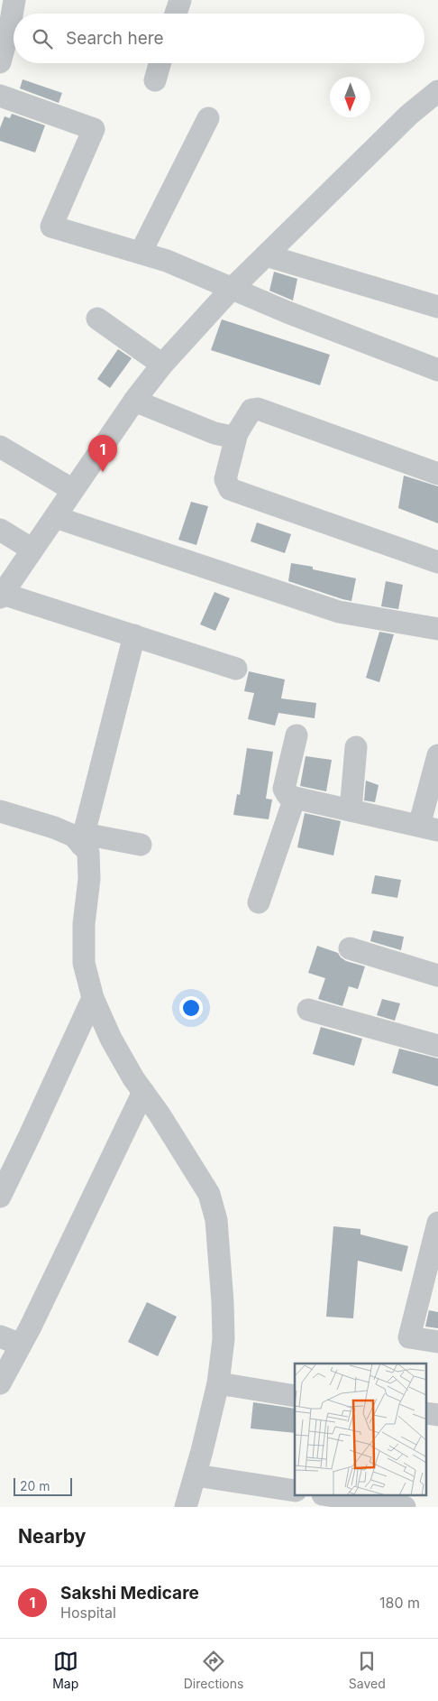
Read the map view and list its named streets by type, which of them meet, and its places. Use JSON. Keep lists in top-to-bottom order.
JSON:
{
  "scale_bar": "20 m",
  "north": "bottom",
  "page": {
    "search": "Search here",
    "pins": "1",
    "scale": "20 m",
    "heading": "Nearby",
    "list": [
      {
        "mark": "1",
        "name": "Sakshi Medicare",
        "note": "Hospital",
        "value": "180 m"
      }
    ],
    "nav": ["Map", "Directions", "Saved"]
  }
}
